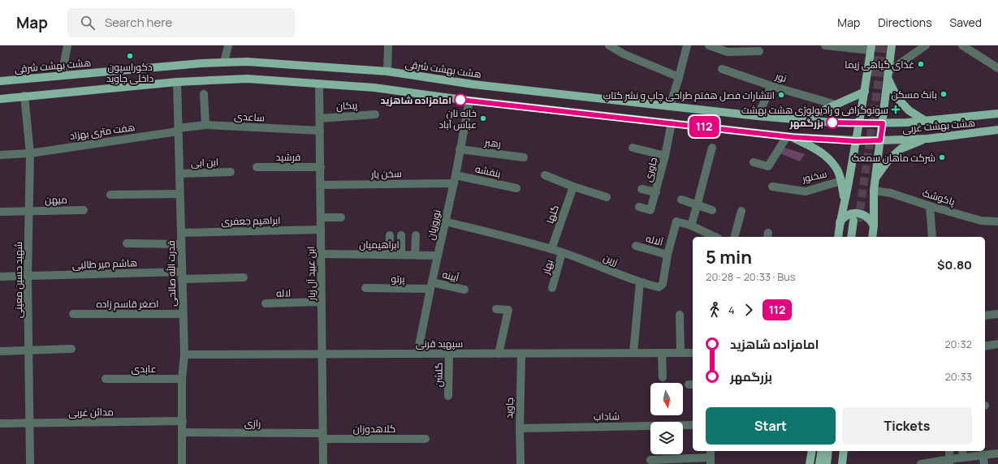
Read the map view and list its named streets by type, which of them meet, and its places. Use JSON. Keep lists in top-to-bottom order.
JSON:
{
  "streets": {
    "main road": ["هشت بهشت شرقی", "هشت بهشت غربی"],
    "street": [
      "نور",
      "پیکان",
      "ساعدی",
      "هفت متری بهزاد",
      "رهبر",
      "فرشید",
      "ابن ابی",
      "جاوری",
      "بنفشه",
      "سخن یار",
      "سخنور",
      "پاکوشک",
      "میهن",
      "گلها",
      "ابراهیم جعفری",
      "نوروزیان",
      "آلاله",
      "ابراهیمیان",
      "زرین",
      "هاشم میر طالبی",
      "بهار",
      "قدرت الله صالحی",
      "ابن عبید آل زیار",
      "آیینه",
      "پرتو",
      "شهید حسین معینی",
      "لاله",
      "اصغر قاسم زاده",
      "سپهبد قرنی",
      "عابدی",
      "گلشن",
      "جاوید",
      "مدائن غربی",
      "شاداب",
      "رازی",
      "کلاهدوزان"
    ]
  },
  "crossings": [
    ["هشت بهشت شرقی", "هشت بهشت غربی"],
    ["پیکان", "ابن عبید آل زیار"],
    ["ساعدی", "هفت متری بهزاد"],
    ["ساعدی", "قدرت الله صالحی"],
    ["ساعدی", "ابن عبید آل زیار"],
    ["هفت متری بهزاد", "قدرت الله صالحی"],
    ["هفت متری بهزاد", "شهید حسین معینی"],
    ["رهبر", "نوروزیان"],
    ["فرشید", "ابن عبید آل زیار"],
    ["ابن ابی", "قدرت الله صالحی"],
    ["بنفشه", "سخن یار"],
    ["بنفشه", "نوروزیان"],
    ["سخن یار", "نوروزیان"],
    ["سخن یار", "ابن عبید آل زیار"],
    ["میهن", "شهید حسین معینی"],
    ["گلها", "زرین"],
    ["ابراهیم جعفری", "قدرت الله صالحی"],
    ["ابراهیم جعفری", "ابن عبید آل زیار"],
    ["نوروزیان", "ابراهیمیان"],
    ["نوروزیان", "زرین"],
    ["نوروزیان", "آیینه"],
    ["نوروزیان", "پرتو"],
    ["نوروزیان", "سپهبد قرنی"],
    ["آلاله", "زرین"],
    ["ابراهیمیان", "ابن عبید آل زیار"],
    ["زرین", "بهار"],
    ["هاشم میر طالبی", "قدرت الله صالحی"],
    ["هاشم میر طالبی", "شهید حسین معینی"],
    ["قدرت الله صالحی", "اصغر قاسم زاده"],
    ["قدرت الله صالحی", "سپهبد قرنی"],
    ["قدرت الله صالحی", "عابدی"],
    ["قدرت الله صالحی", "مدائن غربی"],
    ["قدرت الله صالحی", "رازی"],
    ["ابن عبید آل زیار", "لاله"],
    ["ابن عبید آل زیار", "سپهبد قرنی"],
    ["ابن عبید آل زیار", "رازی"],
    ["ابن عبید آل زیار", "کلاهدوزان"],
    ["آیینه", "پرتو"],
    ["شهید حسین معینی", "مدائن غربی"],
    ["سپهبد قرنی", "گلشن"],
    ["سپهبد قرنی", "جاوید"],
    ["جاوید", "شاداب"],
    ["رازی", "کلاهدوزان"]
  ],
  "places": {
    "other": [
      "دکوراسیون داخلی جاوید",
      "غذای گیاهی زیما",
      "بانک مسکن",
      "انتشارات فصل هفتم طراحی چاپ و نشر کتاب",
      "امامزاده شاهزید",
      "خانه نان عباس آباد",
      "بزرگمهر",
      "شرکت ماهان سمعک"
    ],
    "health": ["سونوگرافی و رادیولوژی هشت بهشت"]
  },
  "lines": ["bus line 112"],
  "north": "bottom",
  "page": {
    "header": "Map",
    "search": "Search here",
    "nav": ["Map", "Directions", "Saved"],
    "on_map": "112",
    "heading": ["5 min", "20:28 – 20:33 · Bus", "$0.80"],
    "legs": ["4", "112"],
    "list": [
      {
        "name": "امامزاده شاهزید",
        "value": "20:32"
      },
      {
        "name": "بزرگمهر",
        "value": "20:33"
      }
    ],
    "buttons": ["Start", "Tickets"]
  }
}
